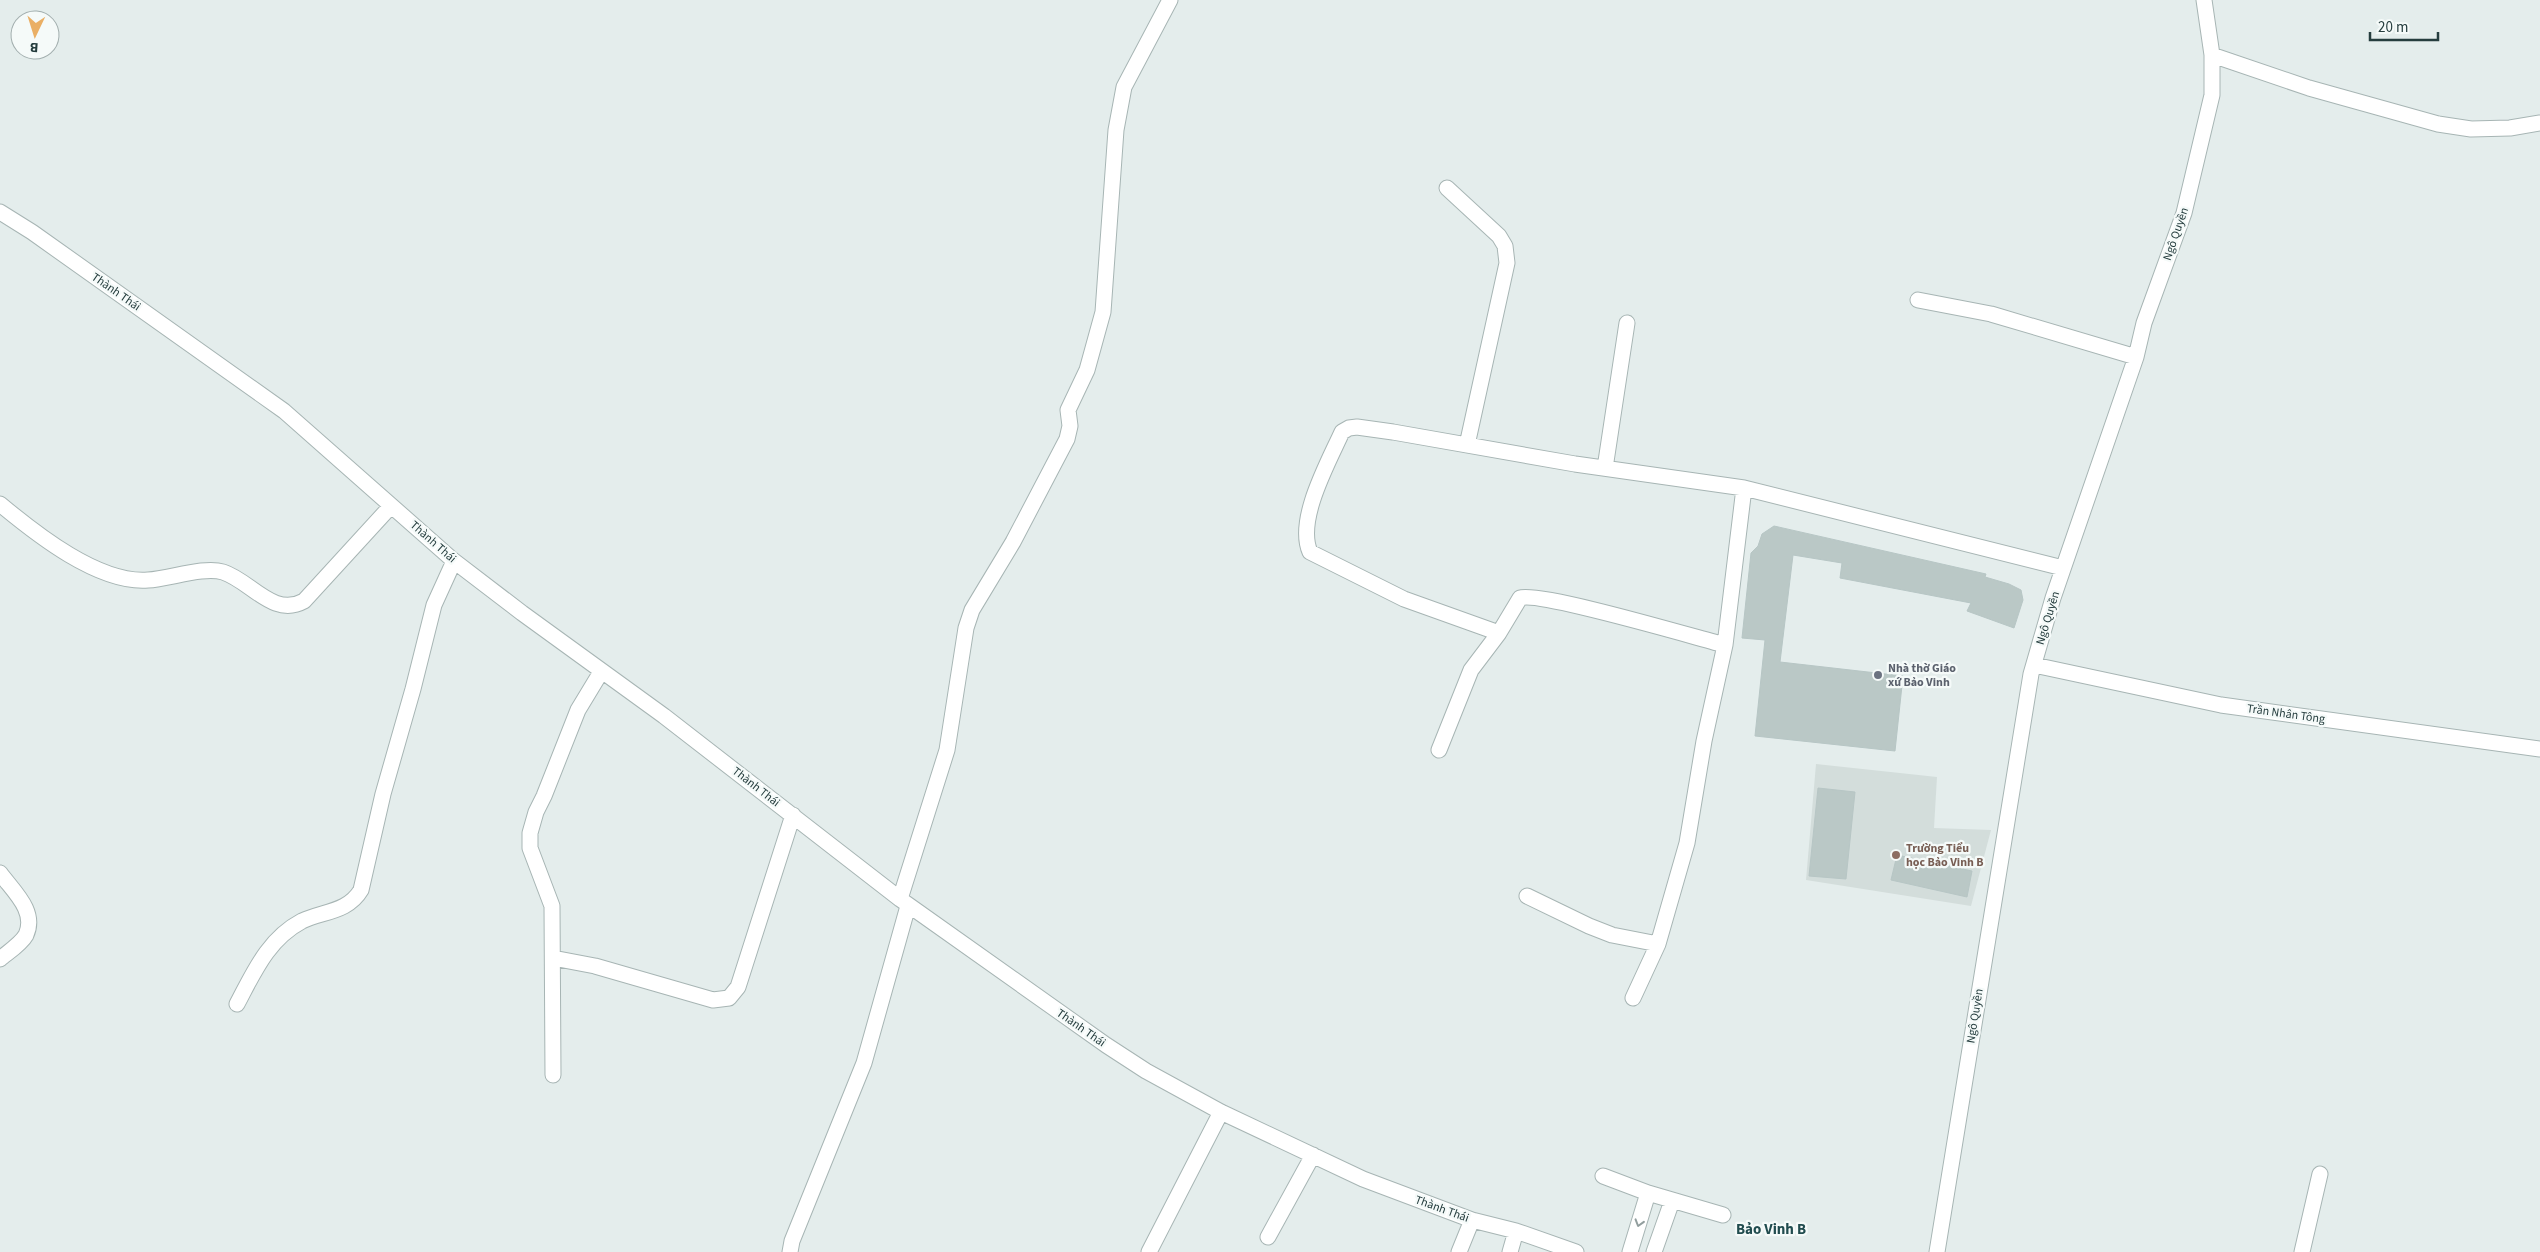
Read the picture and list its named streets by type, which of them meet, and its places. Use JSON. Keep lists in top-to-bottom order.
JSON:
{
  "streets": {
    "street": ["Ngô Quyền", "Thành Thái", "Trần Nhân Tông"]
  },
  "crossings": [
    ["Ngô Quyền", "Trần Nhân Tông"]
  ],
  "districts": ["Bảo Vinh B"],
  "places": ["Nhà thờ Giáo xứ Bảo Vinh", "Trường Tiểu học Bảo Vinh B"],
  "scale_bar": "20 m",
  "north": "bottom"
}
